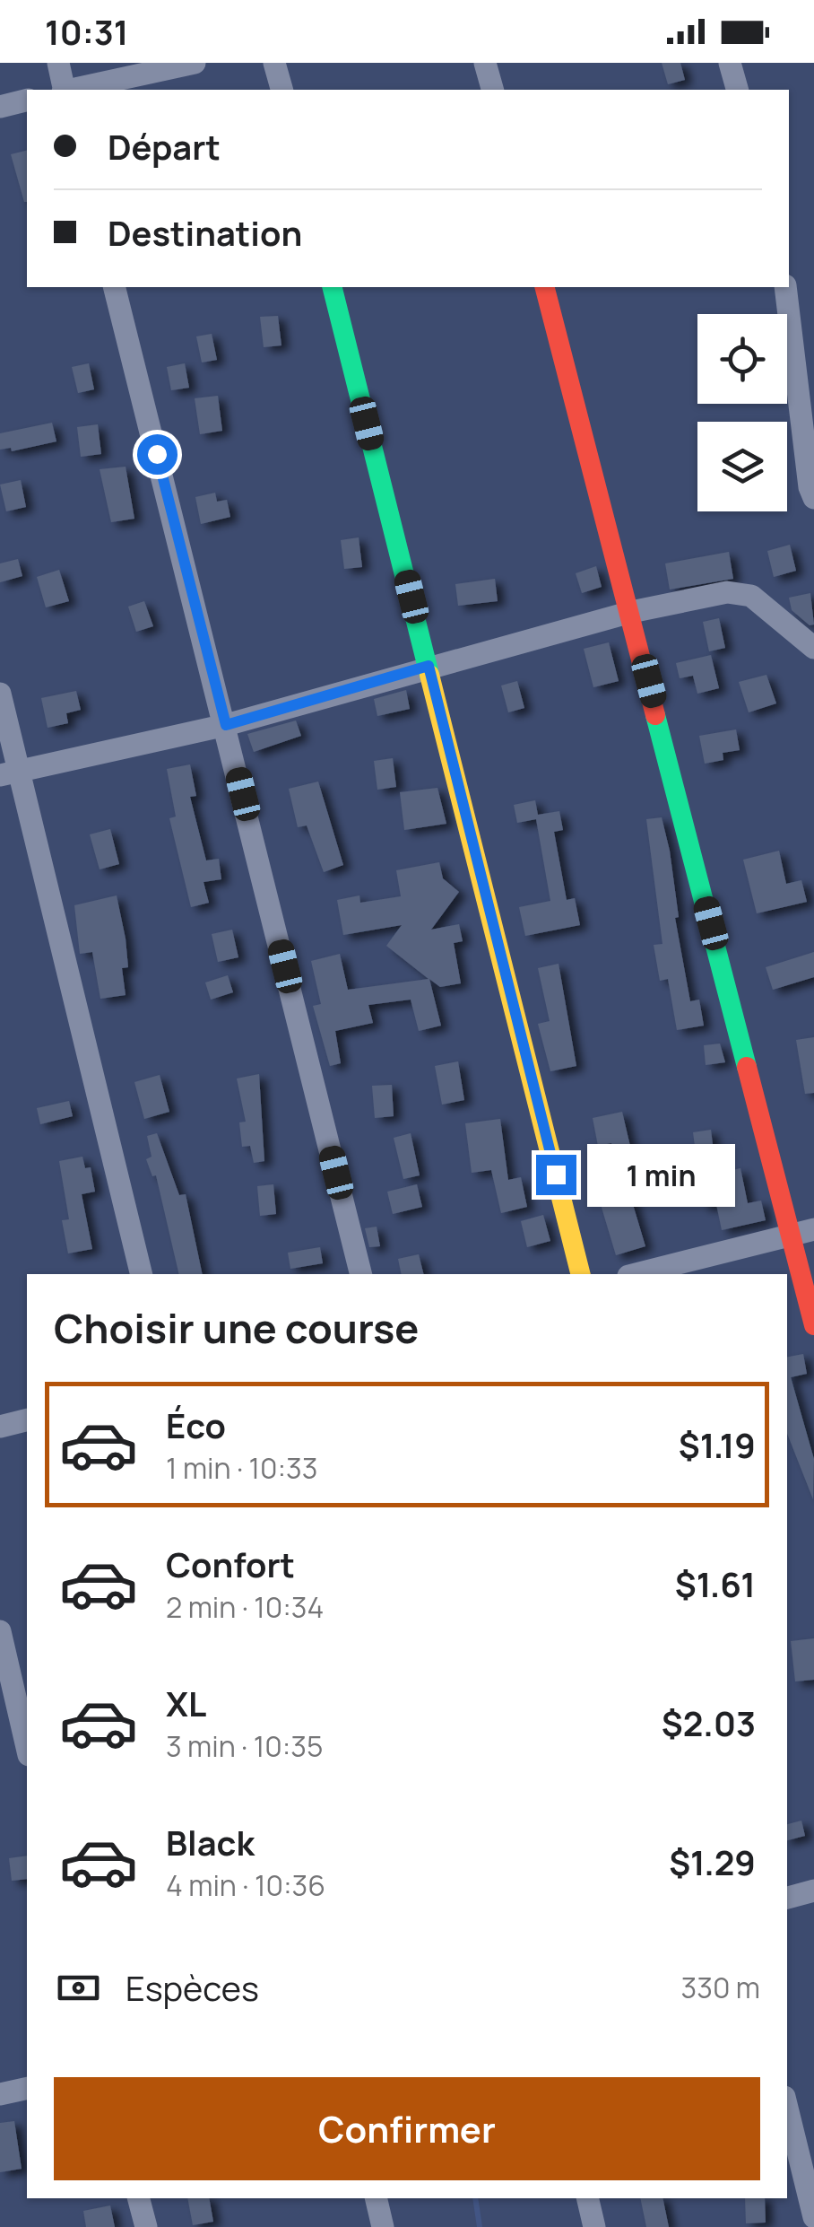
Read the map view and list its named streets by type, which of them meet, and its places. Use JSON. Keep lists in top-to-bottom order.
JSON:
{
  "page": {
    "status": "10:31",
    "banner": ["Départ", "Destination"],
    "bubble": "1 min",
    "heading": "Choisir une course",
    "list": [
      {
        "name": "Éco",
        "note": "1 min · 10:33",
        "value": "$1.19"
      },
      {
        "name": "Confort",
        "note": "2 min · 10:34",
        "value": "$1.61"
      },
      {
        "name": "XL",
        "note": "3 min · 10:35",
        "value": "$2.03"
      },
      {
        "name": "Black",
        "note": "4 min · 10:36",
        "value": "$1.29"
      }
    ],
    "pay": ["Espèces", "330 m"],
    "buttons": "Confirmer"
  }
}
